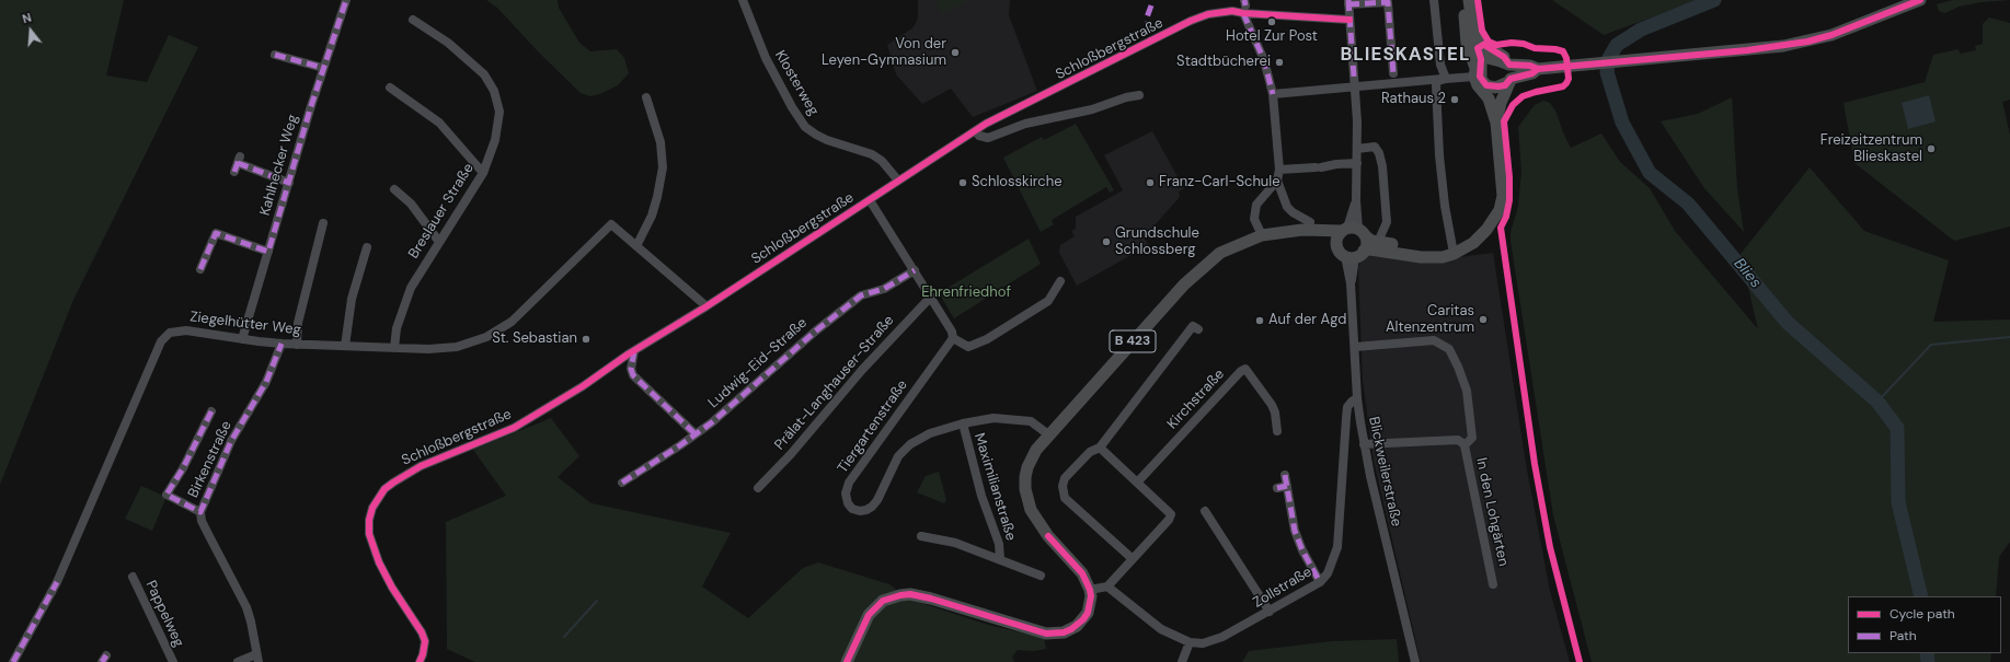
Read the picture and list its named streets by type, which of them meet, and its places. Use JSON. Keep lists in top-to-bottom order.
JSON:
{
  "streets": {
    "main road": ["B 423"],
    "street": [
      "Schloßbergstraße",
      "Klosterweg",
      "Kahlhecker Weg",
      "Breslauer Straße",
      "Ziegelhütter Weg",
      "Ludwig-Eid-Straße",
      "Prälat-Langhauser-Straße",
      "Kirchstraße",
      "Tiergartenstraße",
      "Birkenstraße",
      "Blickweilerstraße",
      "Maximilianstraße",
      "In den Lohgärten",
      "Zollstraße",
      "Pappelweg"
    ]
  },
  "crossings": [
    ["Schloßbergstraße", "Klosterweg"],
    ["Kahlhecker Weg", "Ziegelhütter Weg"],
    ["Breslauer Straße", "Ziegelhütter Weg"],
    ["Ziegelhütter Weg", "Birkenstraße"],
    ["B 423", "Tiergartenstraße"],
    ["B 423", "Blickweilerstraße"],
    ["Tiergartenstraße", "Maximilianstraße"],
    ["Blickweilerstraße", "In den Lohgärten"],
    ["Blickweilerstraße", "Zollstraße"]
  ],
  "districts": ["BLIESKASTEL"],
  "water": ["Blies"],
  "parks": ["Ehrenfriedhof"],
  "places": [
    "Hotel Zur Post",
    "Von der Leyen-Gymnasium",
    "Stadtbücherei",
    "Rathaus 2",
    "Freizeitzentrum Blieskastel",
    "Schlosskirche",
    "Franz-Carl-Schule",
    "Grundschule Schlossberg",
    "Caritas Altenzentrum",
    "Auf der Agd",
    "St. Sebastian"
  ],
  "legend": ["Cycle path", "Path"],
  "north": "top"
}
